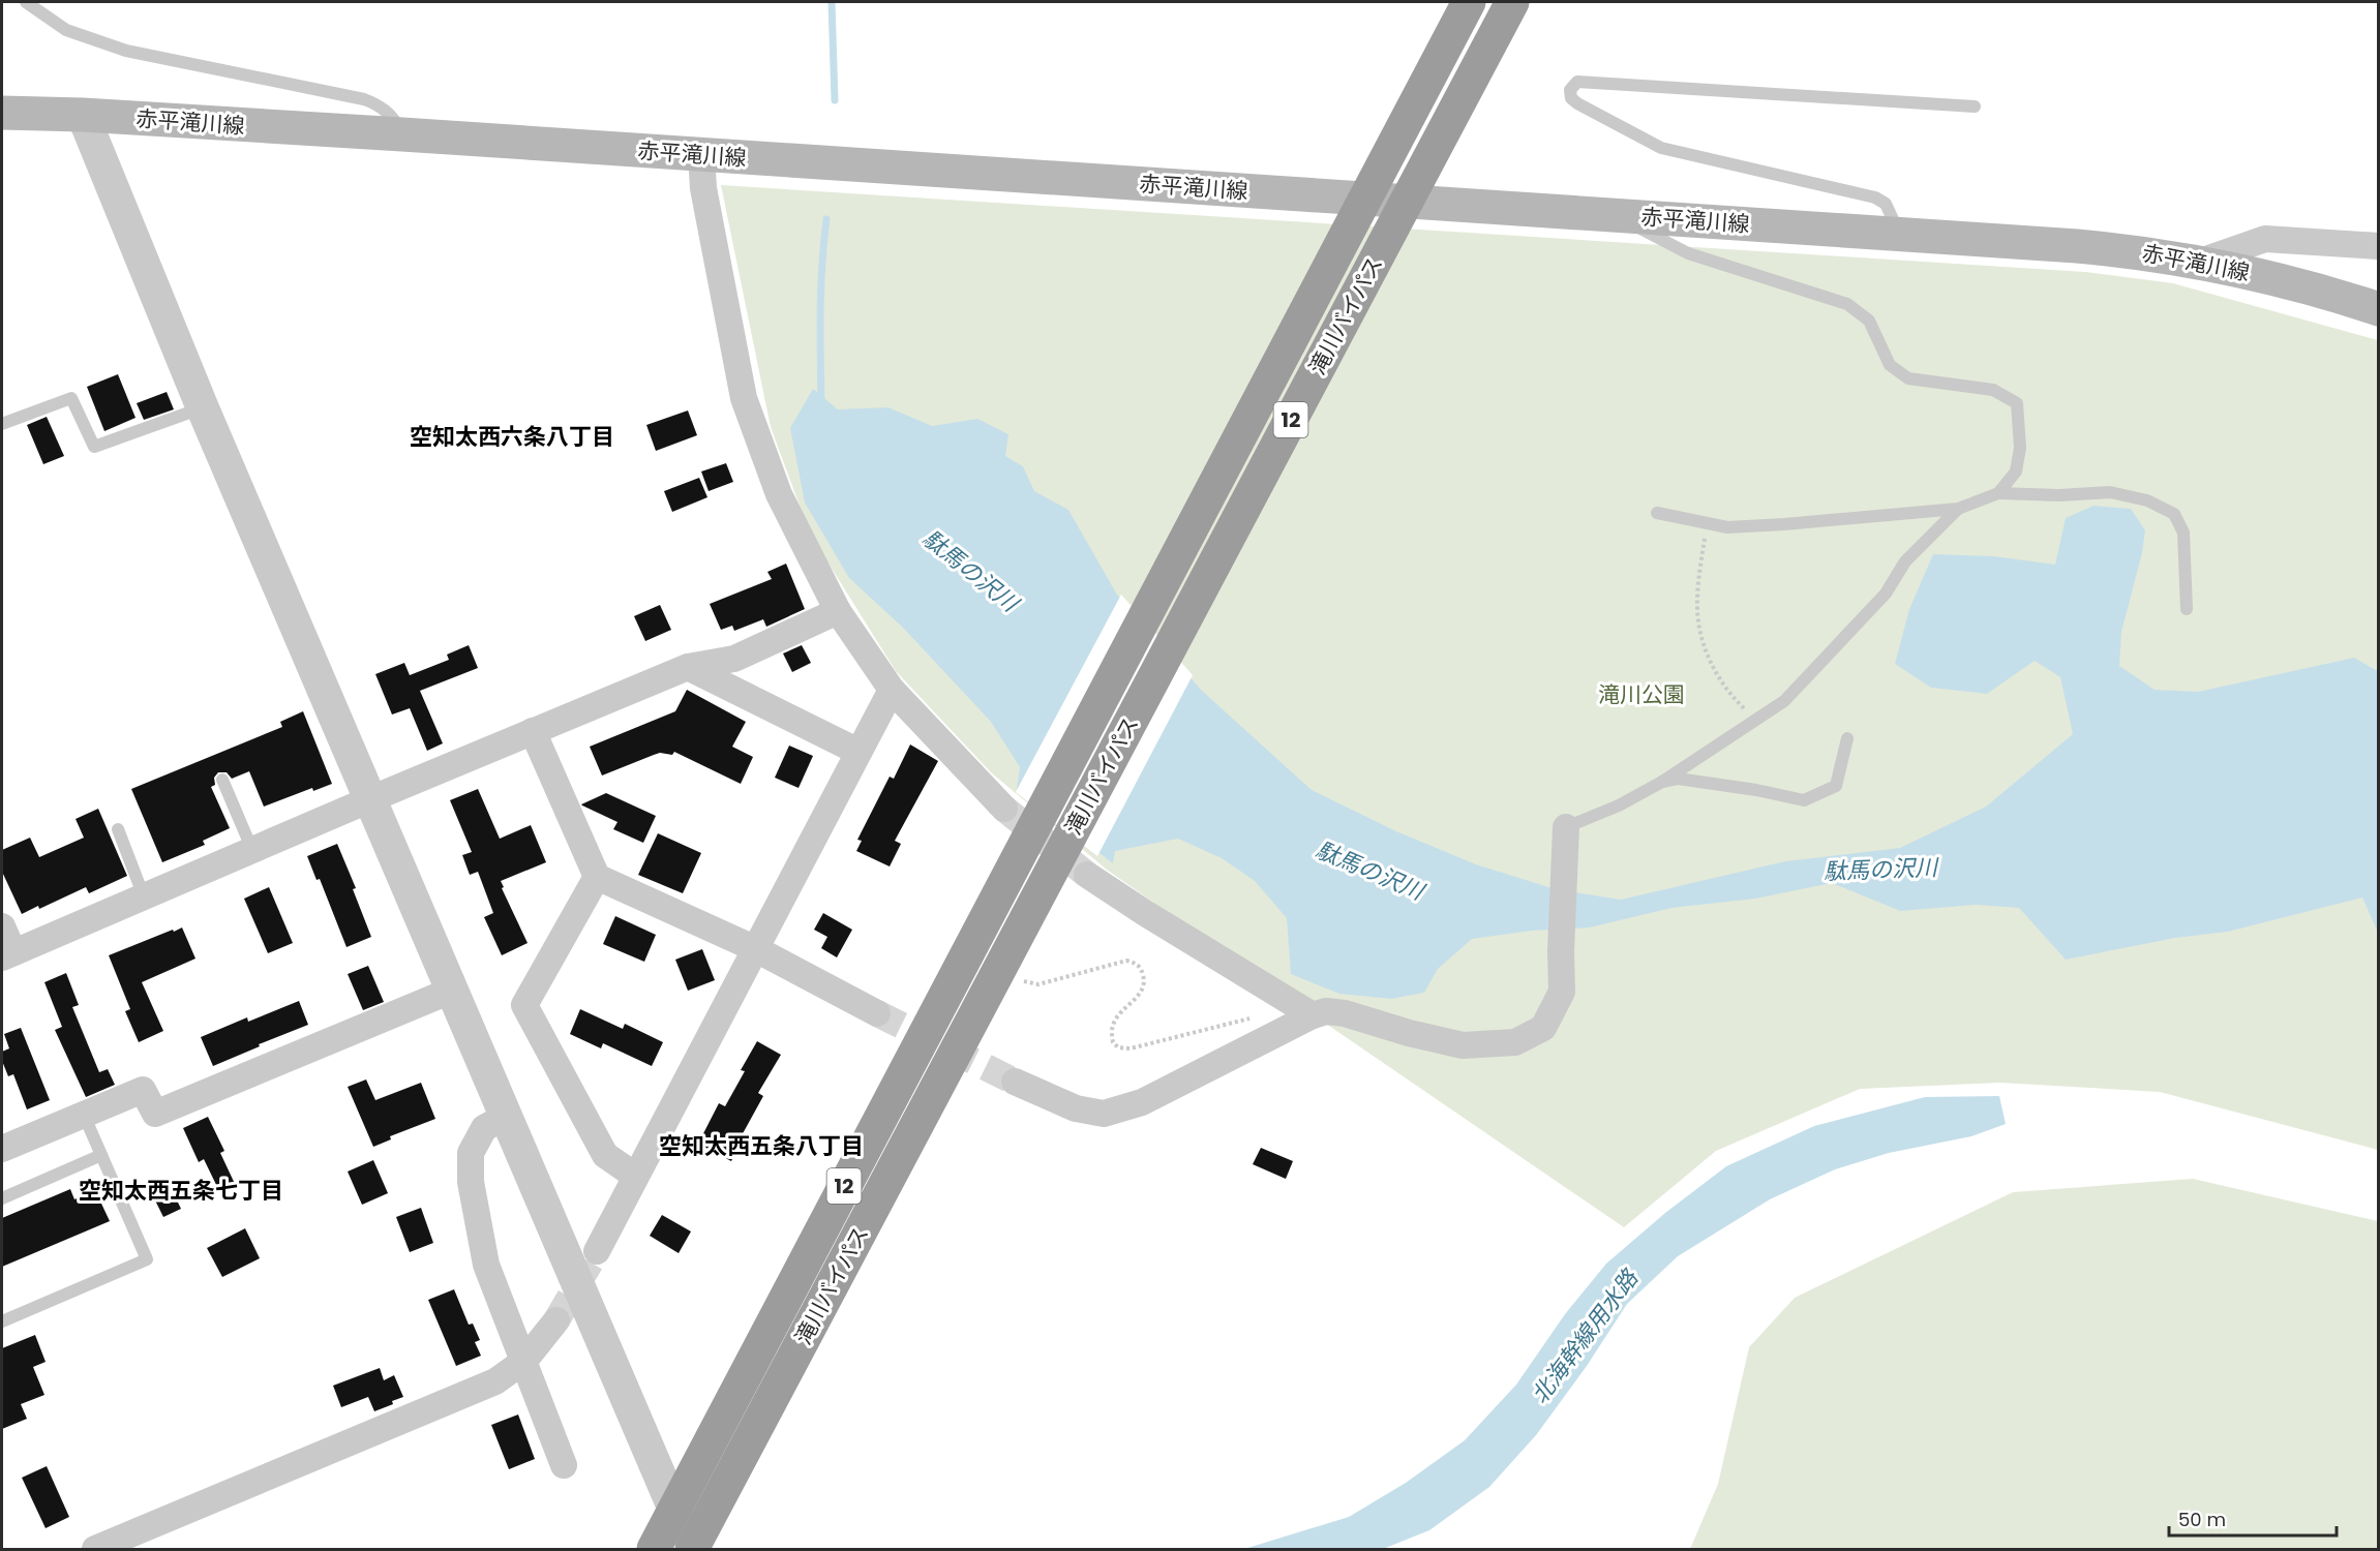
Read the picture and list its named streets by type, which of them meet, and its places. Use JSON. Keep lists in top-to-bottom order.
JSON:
{
  "streets": {
    "highway": ["滝川バイパス", "12"],
    "main road": ["赤平滝川線"]
  },
  "districts": ["空知太西六条八丁目", "空知太西五条八丁目", "空知太西五条七丁目"],
  "water": ["駄馬の沢川", "北海幹線用水路"],
  "parks": ["滝川公園"],
  "scale_bar": "50 m"
}
